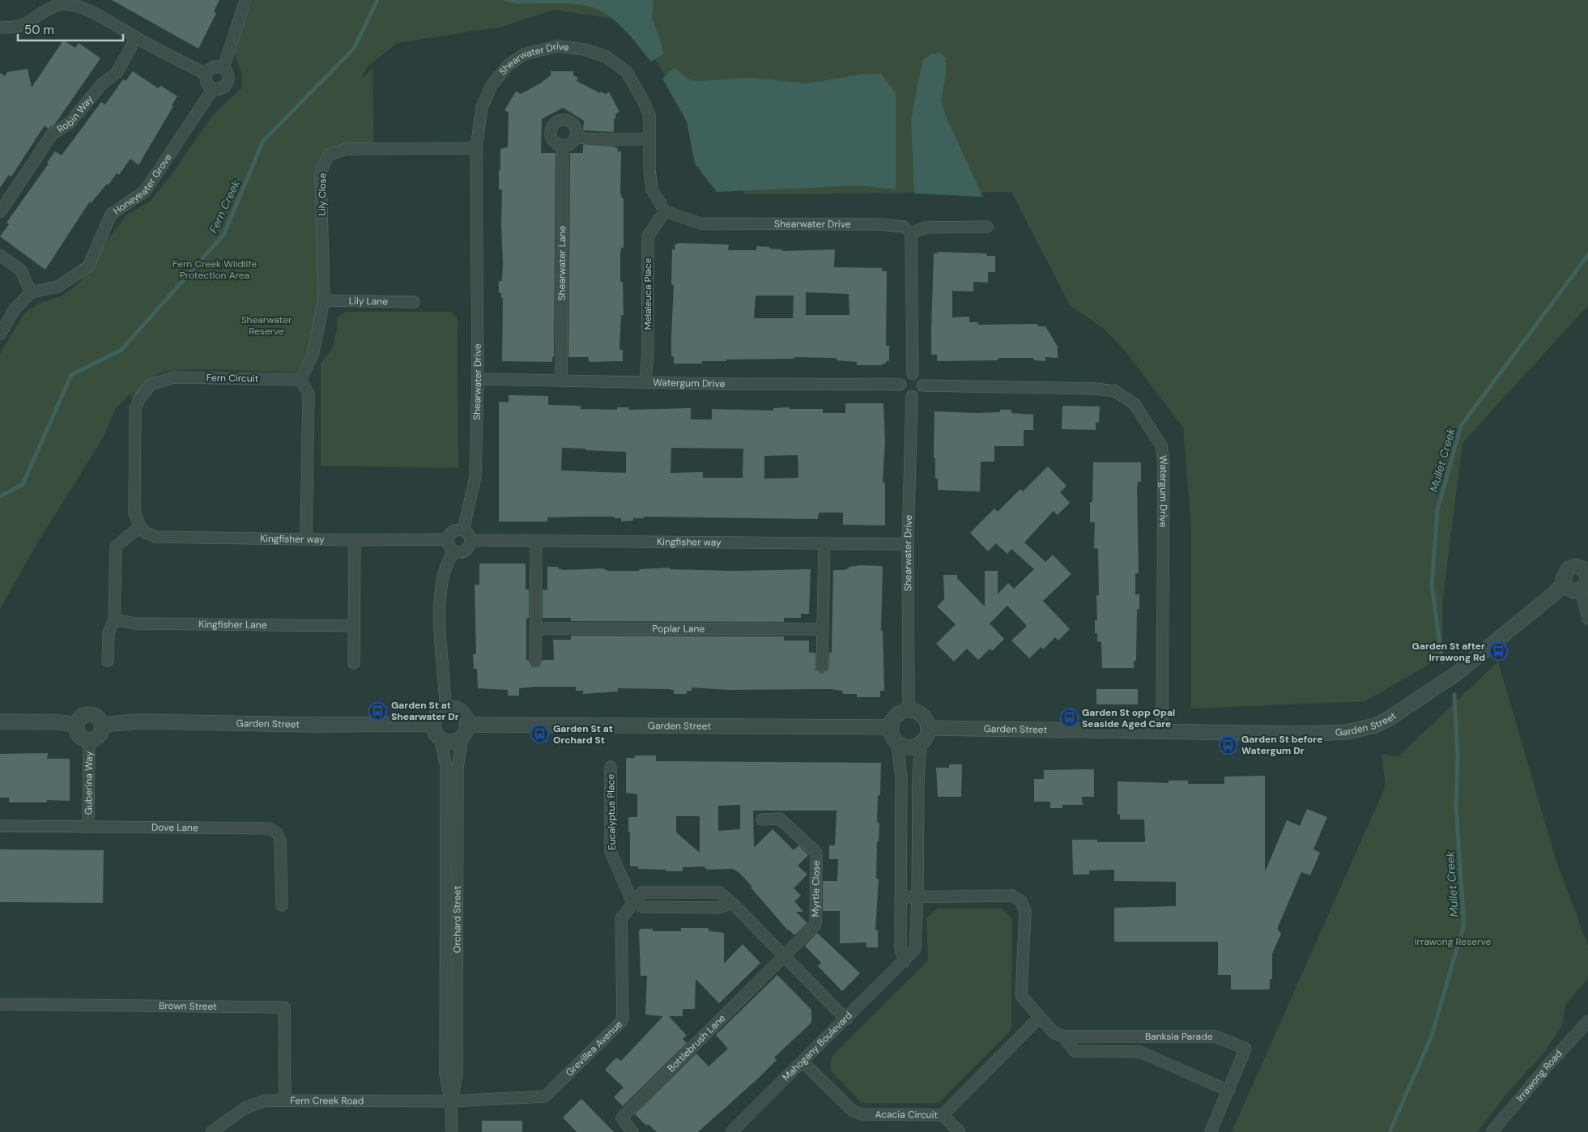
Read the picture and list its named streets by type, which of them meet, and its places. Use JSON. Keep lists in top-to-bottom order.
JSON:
{
  "streets": {
    "street": [
      "Shearwater Drive",
      "Robin Way",
      "Honeyeater Grove",
      "Lily Close",
      "Shearwater Lane",
      "Melaleuca Place",
      "Lily Lane",
      "Fern Circuit",
      "Watergum Drive",
      "Kingfisher way",
      "Kingfisher Lane",
      "Poplar Lane",
      "Garden Street",
      "Guberina Way",
      "Eucalyptus Place",
      "Dove Lane",
      "Myrtle Close",
      "Orchard Street",
      "Brown Street",
      "Banksia Parade",
      "Bottlebrush Lane",
      "Mahogany Boulevard",
      "Grevillea Avenue",
      "Irrawong Road",
      "Fern Creek Road",
      "Acacia Circuit"
    ]
  },
  "crossings": [
    ["Shearwater Drive", "Lily Close"],
    ["Shearwater Drive", "Melaleuca Place"],
    ["Shearwater Drive", "Watergum Drive"],
    ["Shearwater Drive", "Kingfisher way"],
    ["Shearwater Drive", "Garden Street"],
    ["Shearwater Drive", "Mahogany Boulevard"],
    ["Lily Close", "Lily Lane"],
    ["Lily Close", "Fern Circuit"],
    ["Shearwater Lane", "Watergum Drive"],
    ["Melaleuca Place", "Watergum Drive"],
    ["Fern Circuit", "Kingfisher way"],
    ["Watergum Drive", "Garden Street"],
    ["Garden Street", "Guberina Way"],
    ["Garden Street", "Orchard Street"],
    ["Garden Street", "Mahogany Boulevard"],
    ["Guberina Way", "Dove Lane"],
    ["Eucalyptus Place", "Grevillea Avenue"],
    ["Myrtle Close", "Bottlebrush Lane"],
    ["Myrtle Close", "Grevillea Avenue"],
    ["Orchard Street", "Grevillea Avenue"],
    ["Orchard Street", "Fern Creek Road"],
    ["Brown Street", "Fern Creek Road"],
    ["Bottlebrush Lane", "Grevillea Avenue"],
    ["Mahogany Boulevard", "Grevillea Avenue"],
    ["Mahogany Boulevard", "Acacia Circuit"],
    ["Grevillea Avenue", "Fern Creek Road"]
  ],
  "water": ["Fern Creek", "Mullet Creek"],
  "parks": ["Fern Creek Wildlife Protection Area", "Shearwater Reserve", "Irrawong Reserve"],
  "places": {
    "bus stop": [
      "Garden St after Irrawong Rd",
      "Garden St at Shearwater Dr",
      "Garden St opp Opal Seaside Aged Care",
      "Garden St at Orchard St",
      "Garden St before Watergum Dr"
    ]
  },
  "scale_bar": "50 m"
}
